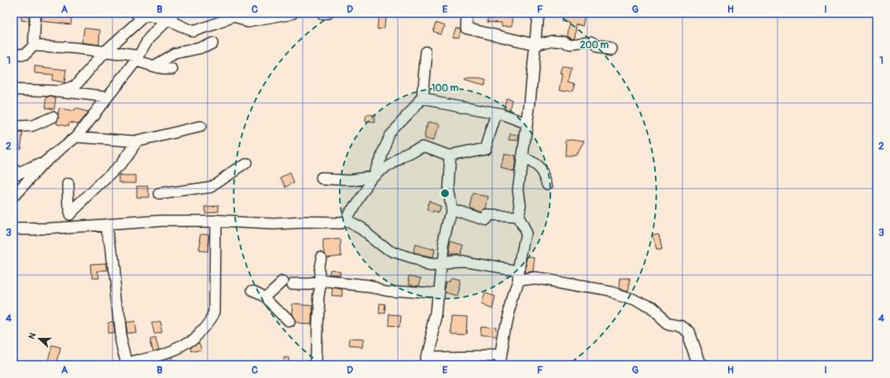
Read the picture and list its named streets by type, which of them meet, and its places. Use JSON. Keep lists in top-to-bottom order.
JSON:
{
  "north": "left",
  "grid": {
    "columns": [
      "A",
      "B",
      "C",
      "D",
      "E",
      "F",
      "G",
      "H",
      "I"
    ],
    "rows": [
      "1",
      "2",
      "3",
      "4"
    ]
  },
  "rings": ["200 m", "100 m"]
}
